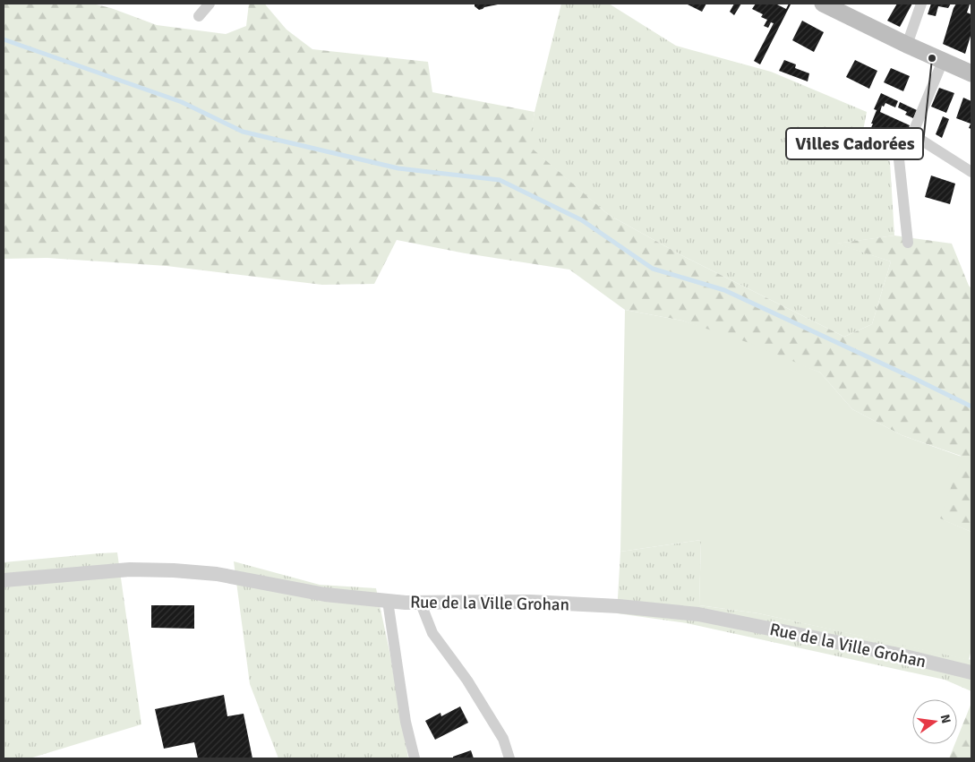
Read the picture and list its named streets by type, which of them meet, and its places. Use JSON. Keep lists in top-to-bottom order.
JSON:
{
  "streets": {
    "street": ["Rue de la Ville Grohan"]
  },
  "places": ["Villes Cadorées"],
  "north": "right"
}
